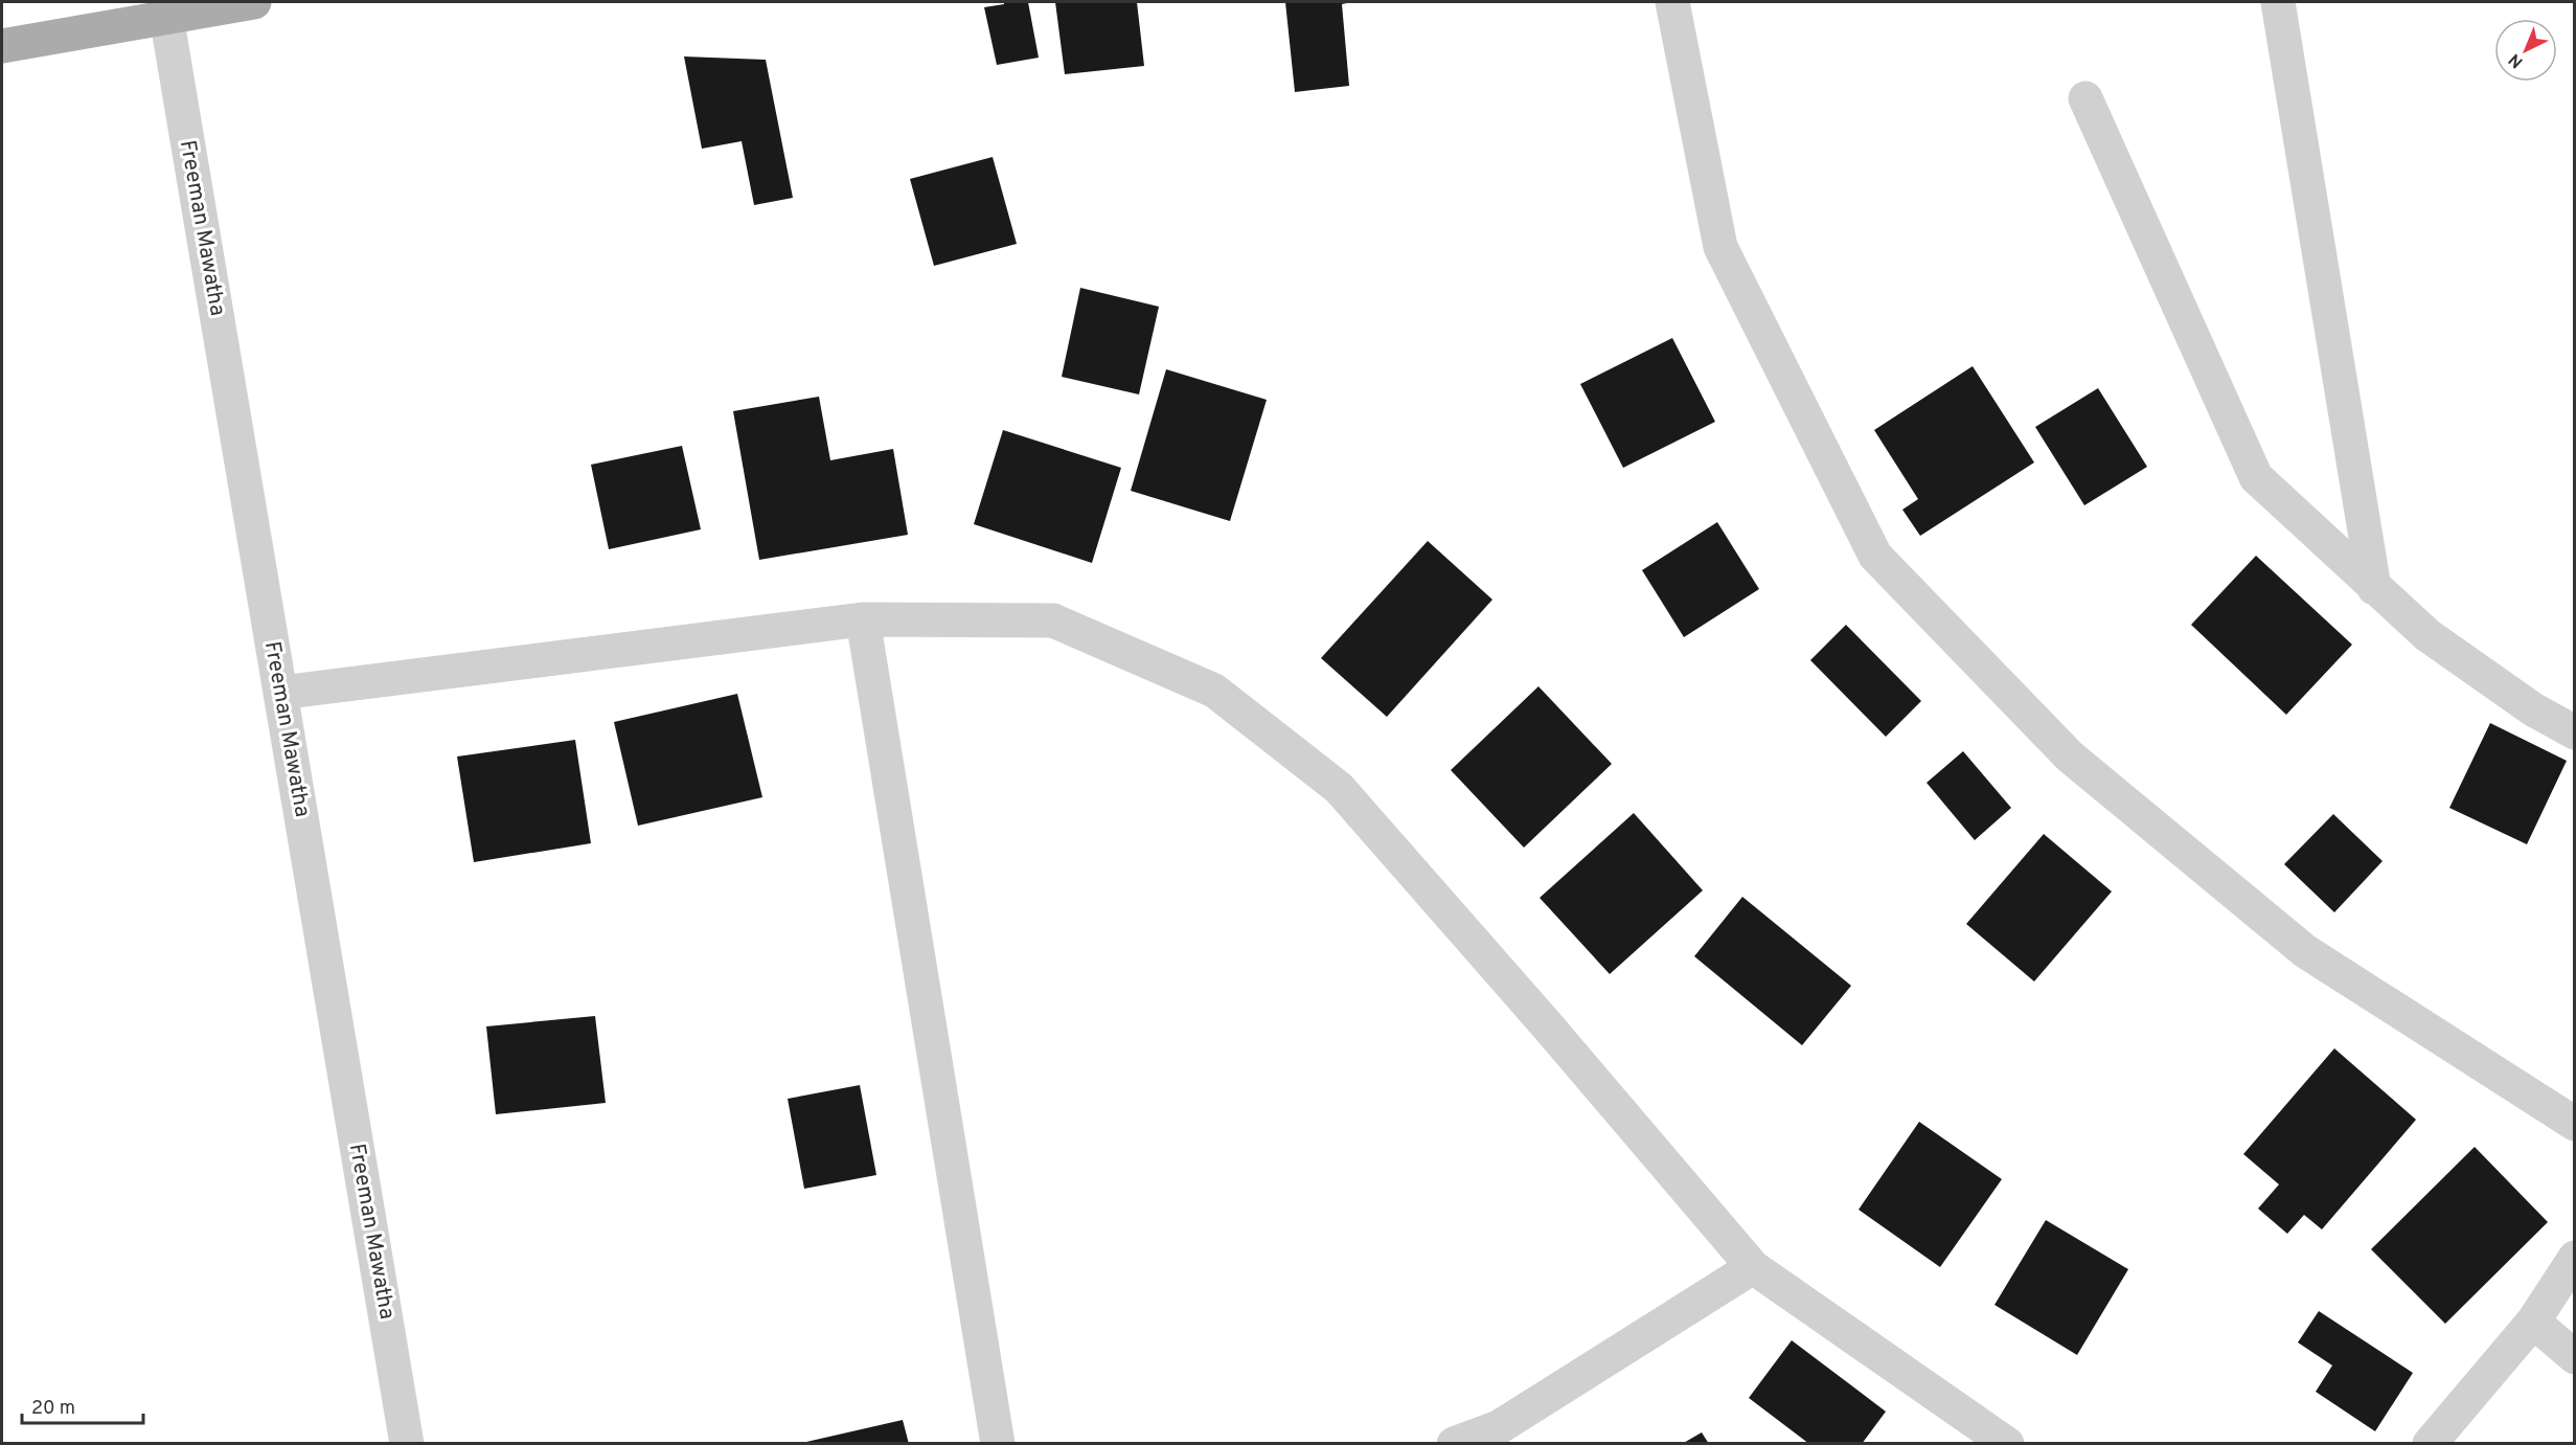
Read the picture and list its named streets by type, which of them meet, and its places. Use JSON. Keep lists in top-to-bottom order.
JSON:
{
  "streets": {
    "street": ["Freeman Mawatha"]
  },
  "scale_bar": "20 m",
  "north": "bottom left"
}
